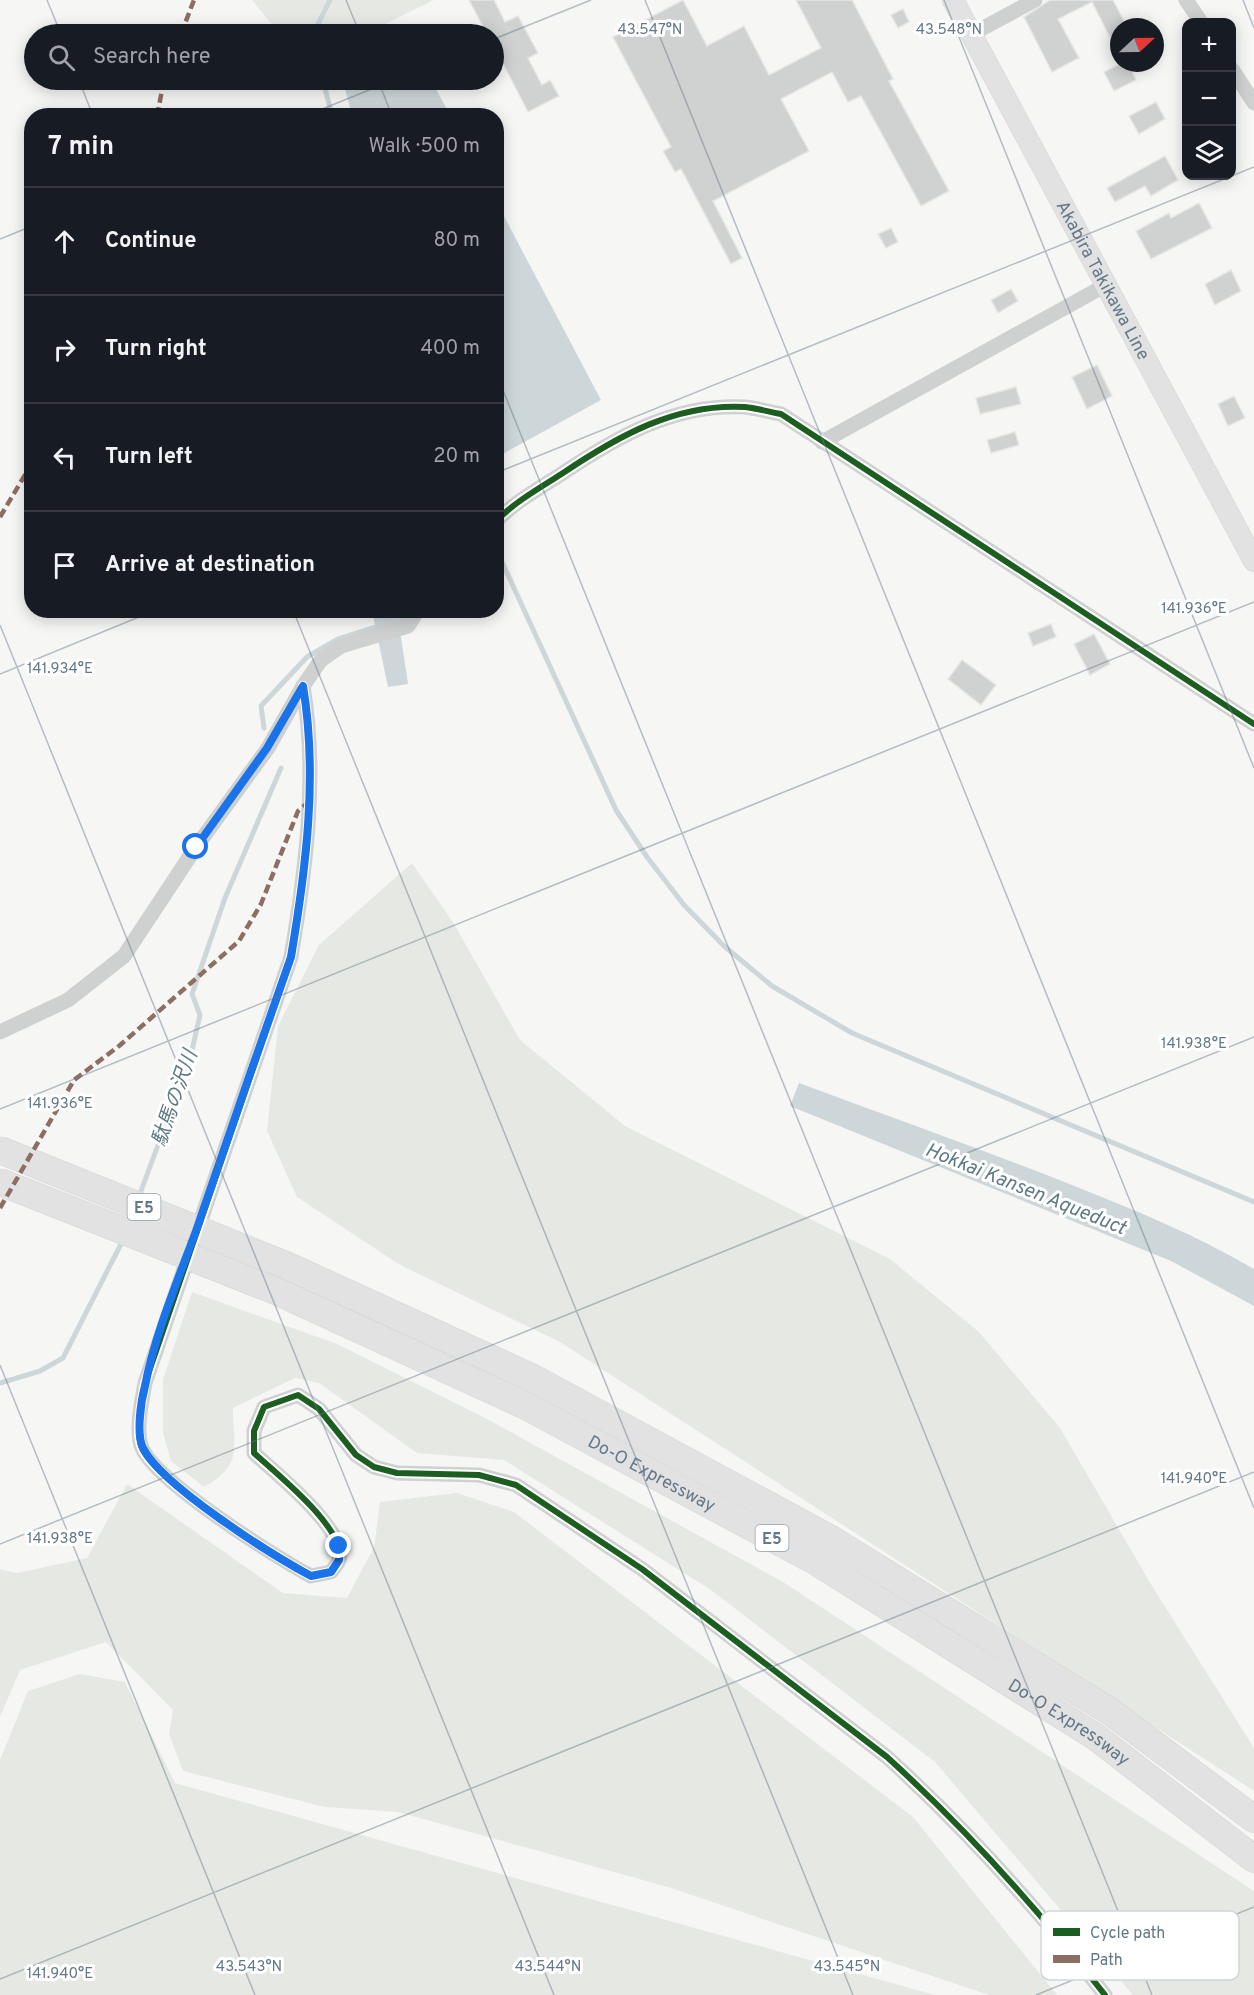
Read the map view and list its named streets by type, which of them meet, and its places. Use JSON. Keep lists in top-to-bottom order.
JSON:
{
  "streets": {
    "highway": ["E5", "Do-O Expressway"],
    "main road": ["Akabira Takikawa Line"]
  },
  "water": ["駄馬の沢川", "Hokkai Kansen Aqueduct"],
  "legend": ["Cycle path", "Path"],
  "north": "right",
  "page": {
    "map_buttons": ["+", "−"],
    "search": "Search here",
    "heading": ["7 min", "Walk · 500 m"],
    "list": [
      ["Continue", "80 m"],
      ["Turn right", "400 m"],
      ["Turn left", "20 m"],
      "Arrive at destination"
    ]
  },
  "coordinates": [
    "43.547°N",
    "43.548°N",
    "141.936°E",
    "141.934°E",
    "141.938°E",
    "141.940°E",
    "43.543°N",
    "43.544°N",
    "43.545°N"
  ]
}
